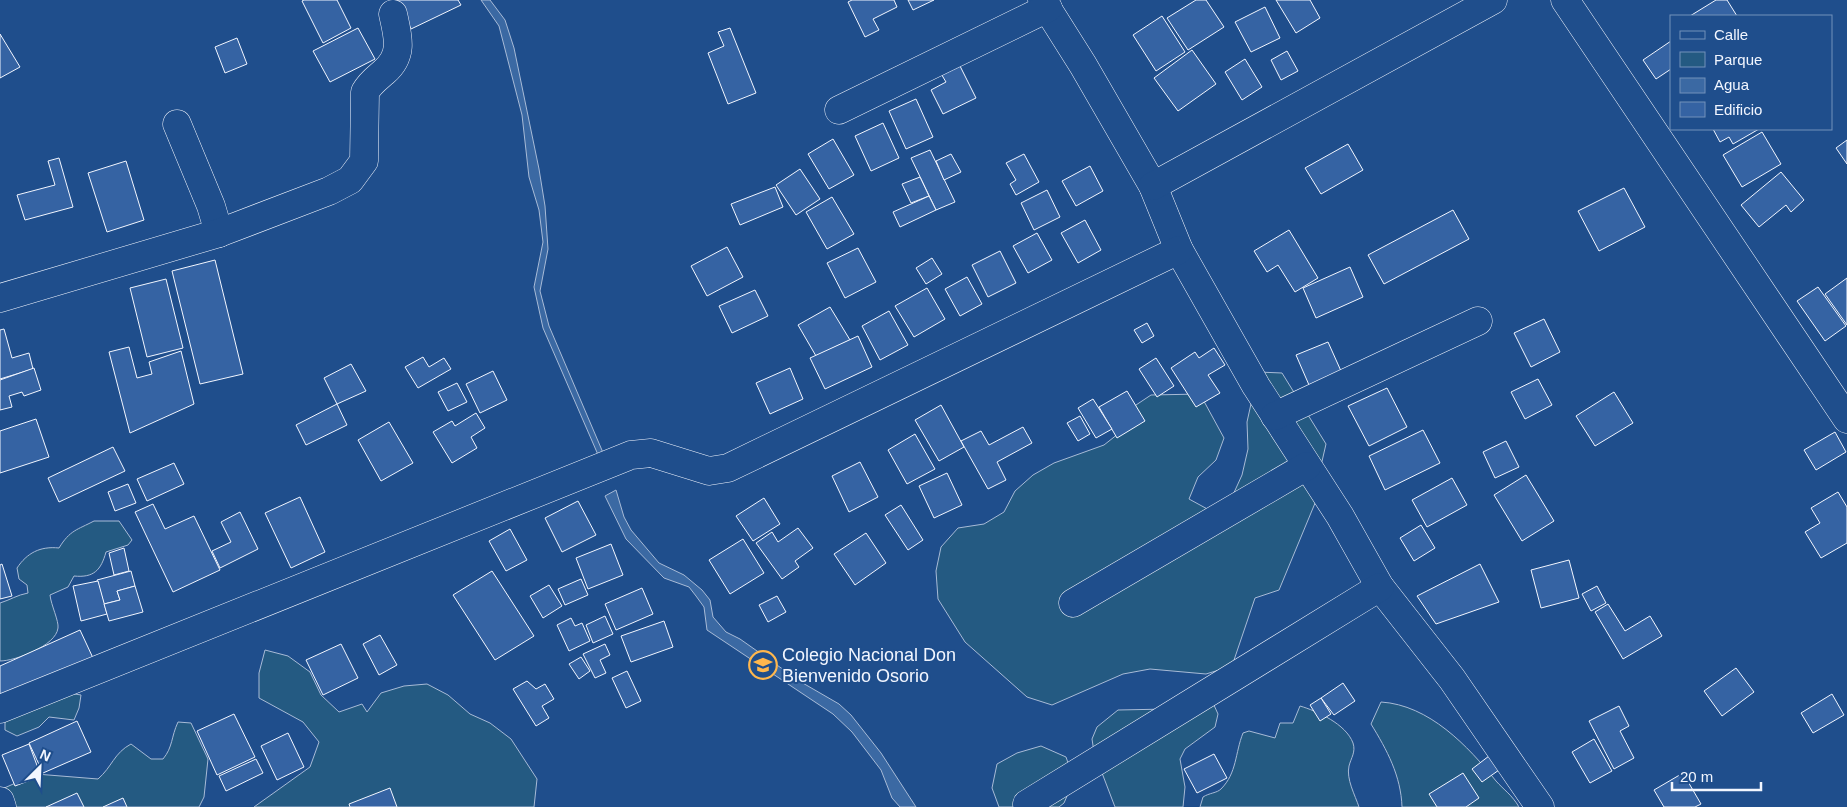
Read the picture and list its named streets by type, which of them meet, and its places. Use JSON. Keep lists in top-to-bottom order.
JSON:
{
  "places": {
    "school or university": ["Colegio Nacional Don Bienvenido Osorio"]
  },
  "legend": [
    "Calle",
    "Parque",
    "Agua",
    "Edificio"
  ],
  "scale_bar": "20 m",
  "north": "top right"
}
